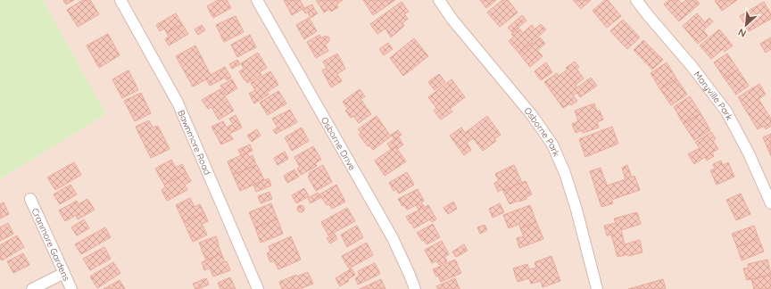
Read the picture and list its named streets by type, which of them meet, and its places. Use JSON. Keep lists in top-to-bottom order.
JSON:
{
  "streets": {
    "street": [
      "Maryville Park",
      "Osborne Park",
      "Bawnmore Road",
      "Osborne Drive",
      "Cranmore Gardens"
    ]
  },
  "north": "bottom left"
}
